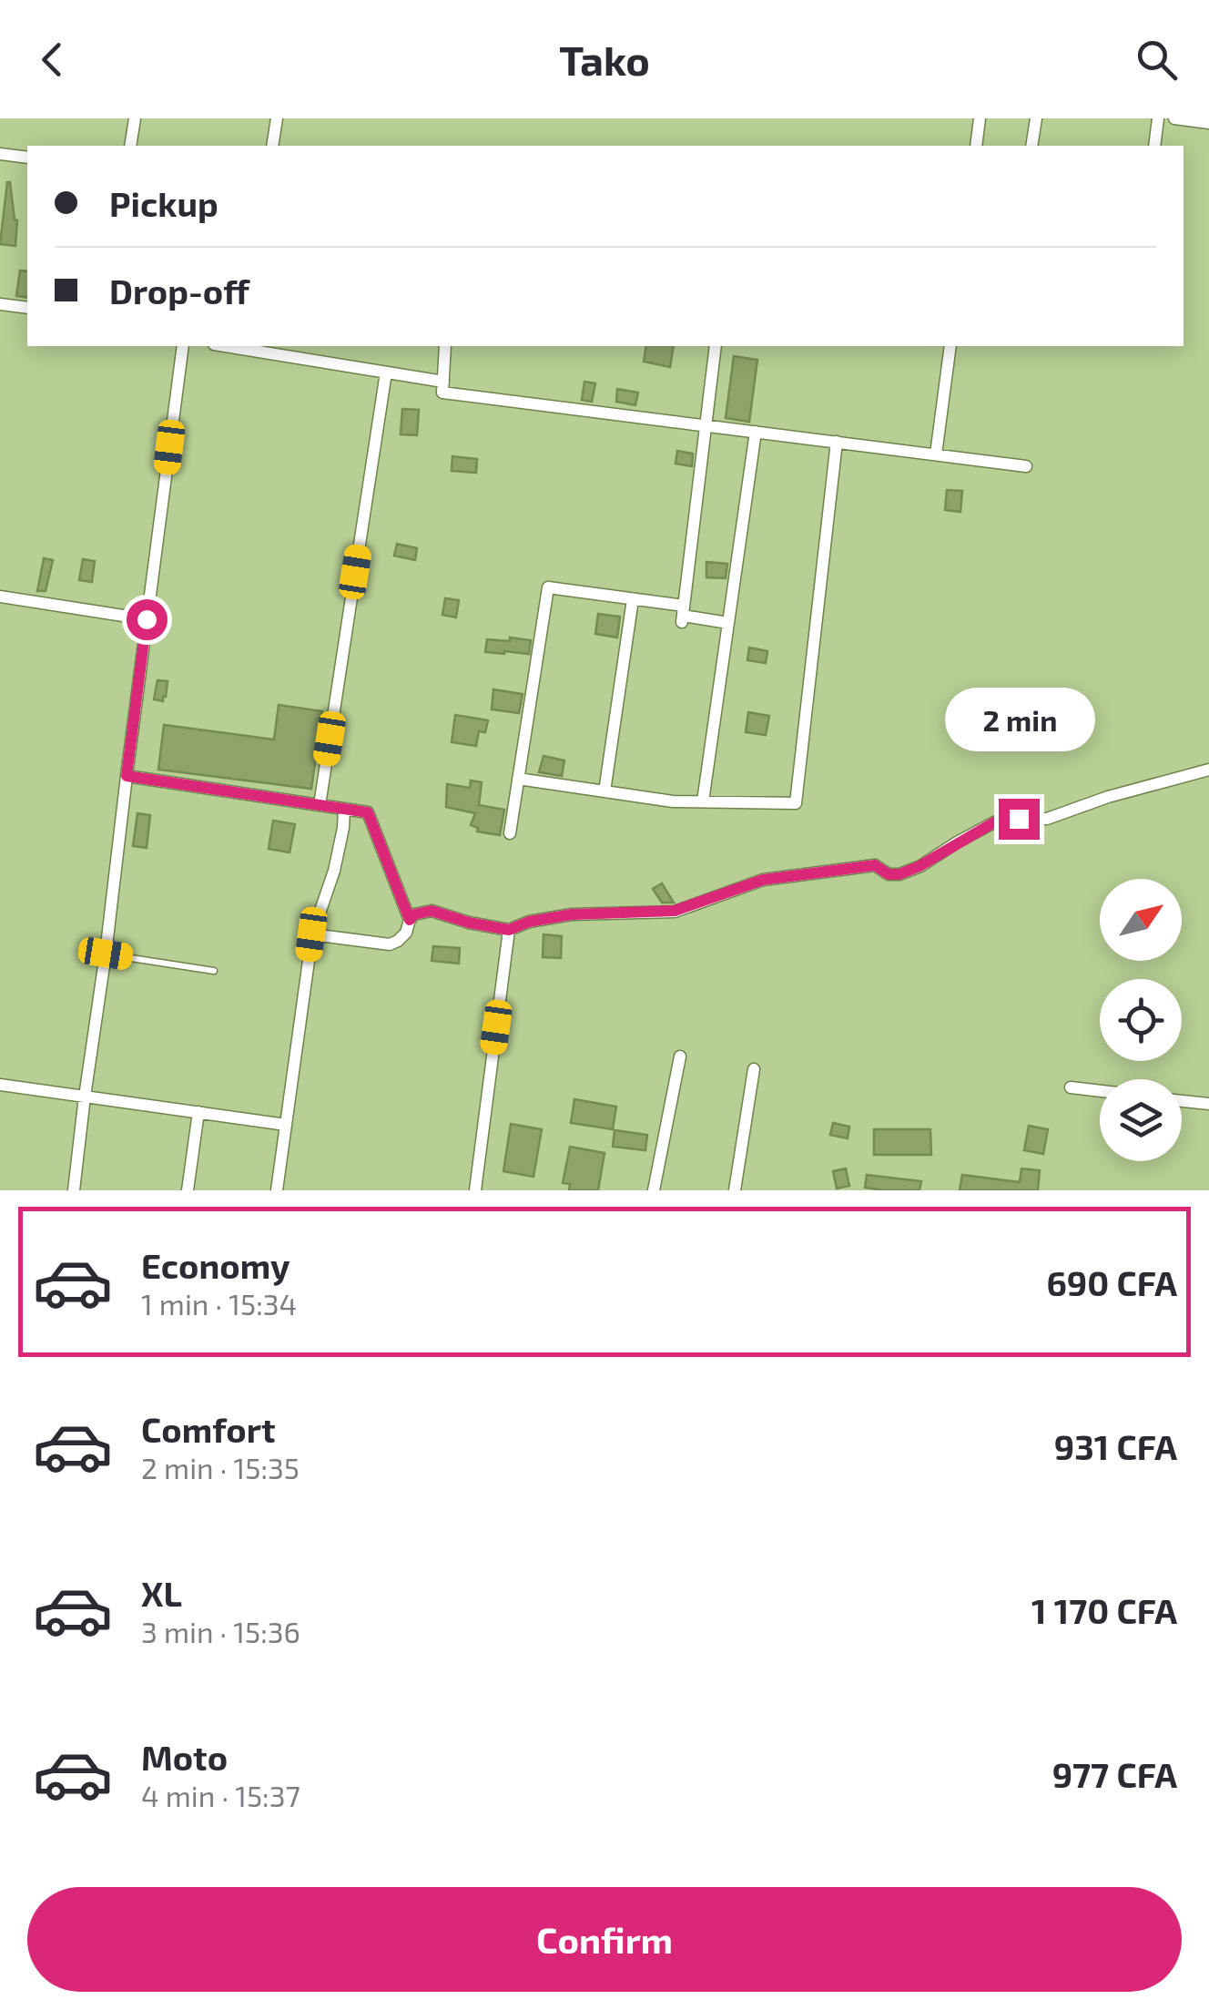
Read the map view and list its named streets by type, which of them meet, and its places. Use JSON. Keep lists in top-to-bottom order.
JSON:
{
  "north": "top right",
  "page": {
    "header": "Tako",
    "banner": ["Pickup", "Drop-off"],
    "bubble": "2 min",
    "list": [
      {
        "name": "Economy",
        "note": "1 min · 15:34",
        "value": "690 CFA"
      },
      {
        "name": "Comfort",
        "note": "2 min · 15:35",
        "value": "931 CFA"
      },
      {
        "name": "XL",
        "note": "3 min · 15:36",
        "value": "1 170 CFA"
      },
      {
        "name": "Moto",
        "note": "4 min · 15:37",
        "value": "977 CFA"
      }
    ],
    "buttons": "Confirm"
  }
}
